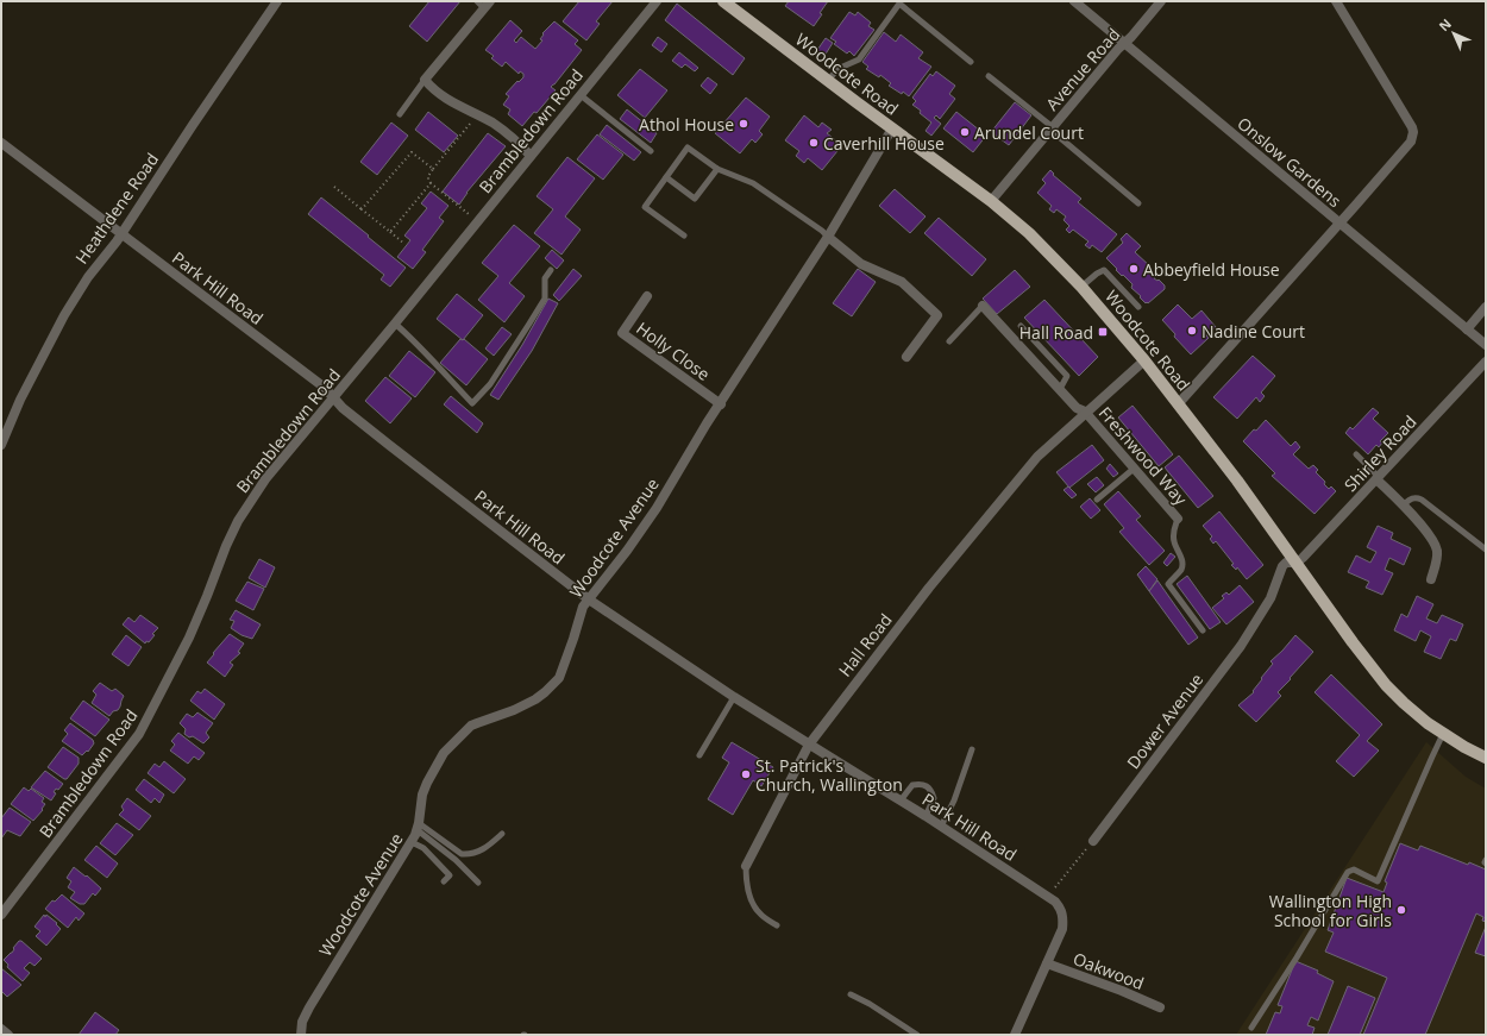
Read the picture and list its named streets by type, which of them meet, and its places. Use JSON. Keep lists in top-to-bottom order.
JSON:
{
  "streets": {
    "main road": ["Woodcote Road"],
    "street": [
      "Avenue Road",
      "Brambledown Road",
      "Onslow Gardens",
      "Heathdene Road",
      "Park Hill Road",
      "Holly Close",
      "Shirley Road",
      "Freshwood Way",
      "Woodcote Avenue",
      "Hall Road",
      "Dower Avenue",
      "Oakwood"
    ]
  },
  "crossings": [
    ["Avenue Road", "Woodcote Road"],
    ["Avenue Road", "Onslow Gardens"],
    ["Woodcote Road", "Shirley Road"],
    ["Woodcote Road", "Woodcote Avenue"],
    ["Woodcote Road", "Hall Road"],
    ["Woodcote Road", "Dower Avenue"],
    ["Brambledown Road", "Park Hill Road"],
    ["Heathdene Road", "Park Hill Road"],
    ["Park Hill Road", "Woodcote Avenue"],
    ["Park Hill Road", "Hall Road"],
    ["Holly Close", "Woodcote Avenue"],
    ["Shirley Road", "Dower Avenue"],
    ["Freshwood Way", "Hall Road"]
  ],
  "places": {
    "other": [
      "Athol House",
      "Arundel Court",
      "Caverhill House",
      "Abbeyfield House",
      "Nadine Court",
      "St. Patrick's Church, Wallington",
      "Wallington High School for Girls"
    ],
    "transit": ["Hall Road"]
  },
  "north": "top left"
}
